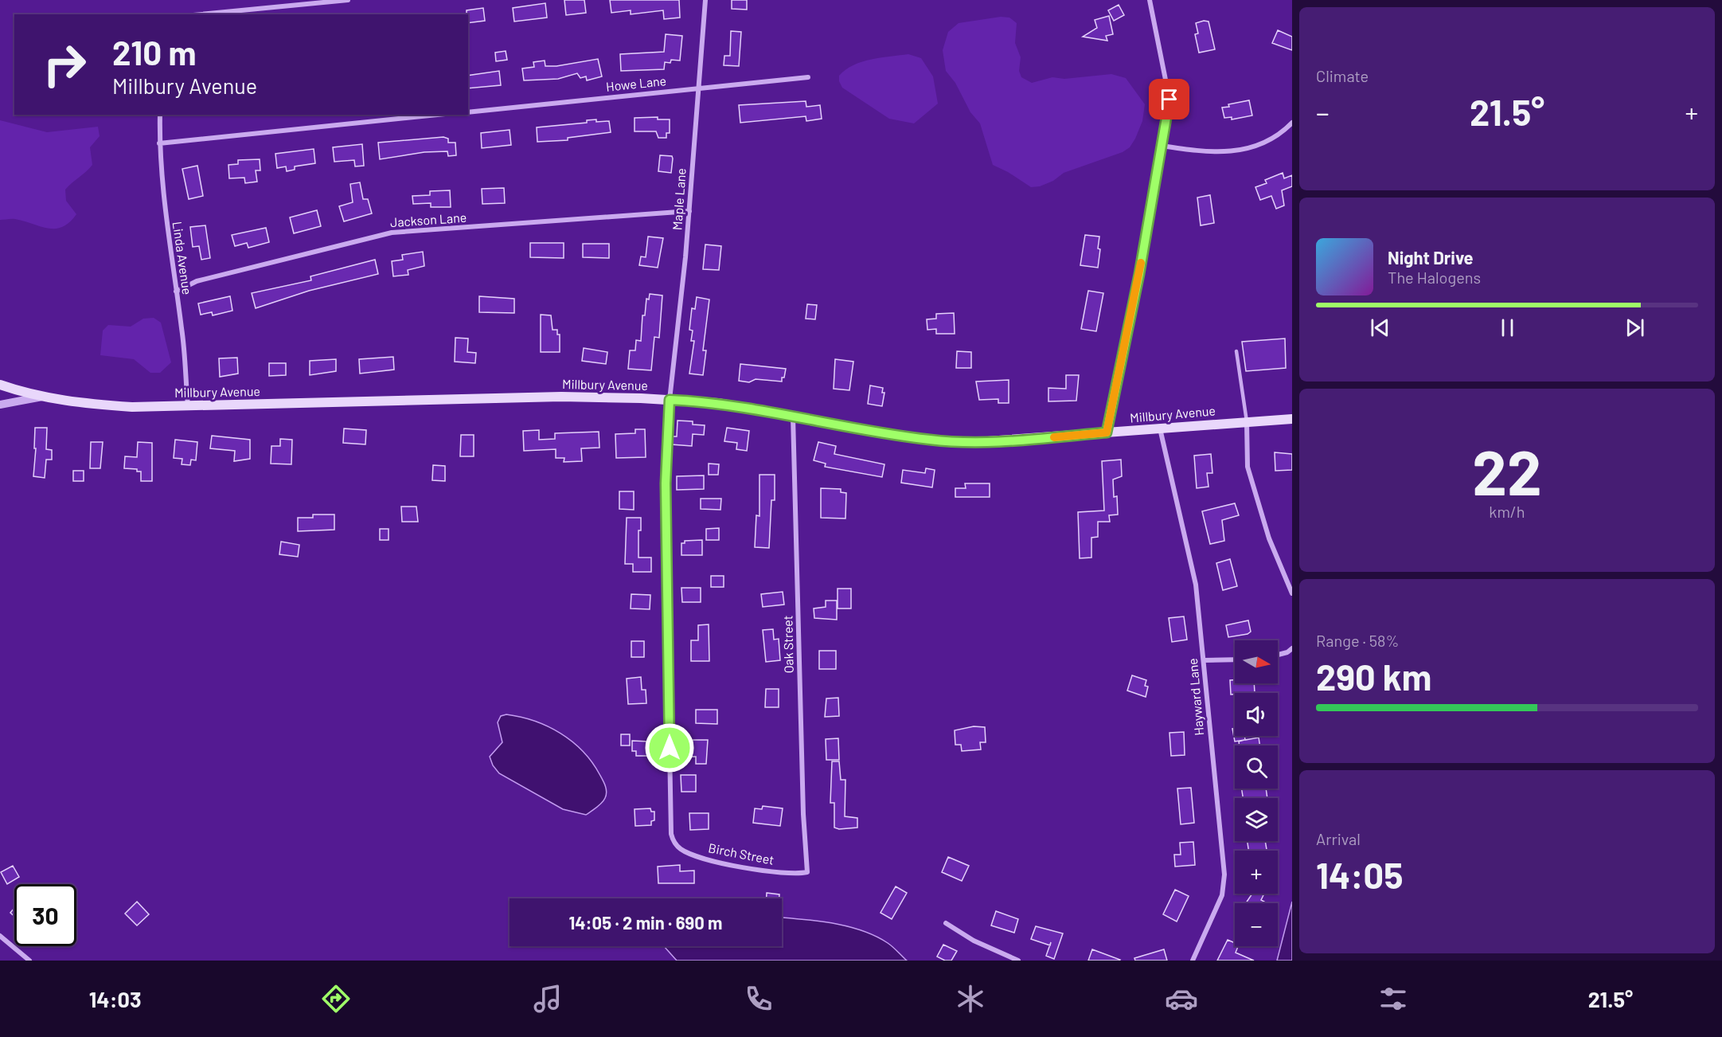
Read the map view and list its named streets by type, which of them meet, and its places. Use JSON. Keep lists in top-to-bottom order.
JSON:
{
  "streets": {
    "main road": ["Millbury Avenue"],
    "street": [
      "Howe Lane",
      "Maple Lane",
      "Jackson Lane",
      "Linda Avenue",
      "Oak Street",
      "Hayward Lane",
      "Birch Street"
    ]
  },
  "crossings": [
    ["Howe Lane", "Maple Lane"],
    ["Maple Lane", "Jackson Lane"],
    ["Maple Lane", "Millbury Avenue"],
    ["Maple Lane", "Birch Street"],
    ["Jackson Lane", "Linda Avenue"],
    ["Linda Avenue", "Millbury Avenue"],
    ["Millbury Avenue", "Oak Street"],
    ["Millbury Avenue", "Hayward Lane"],
    ["Oak Street", "Birch Street"]
  ],
  "north": "right",
  "page": {
    "tile": [
      "Climate",
      ["22", "km/h"],
      ["Range · 58%", "290 km"],
      ["Arrival", "14:05"]
    ],
    "turn": ["210 m", "Millbury Avenue"],
    "heat": ["−", "21.5°", "+"],
    "song": ["Night Drive", "The Halogens"],
    "map_buttons": ["+", "−"],
    "limit": "30",
    "trip": "14:05 · 2 min · 690 m",
    "tabs": ["14:03", "21.5°"]
  }
}
